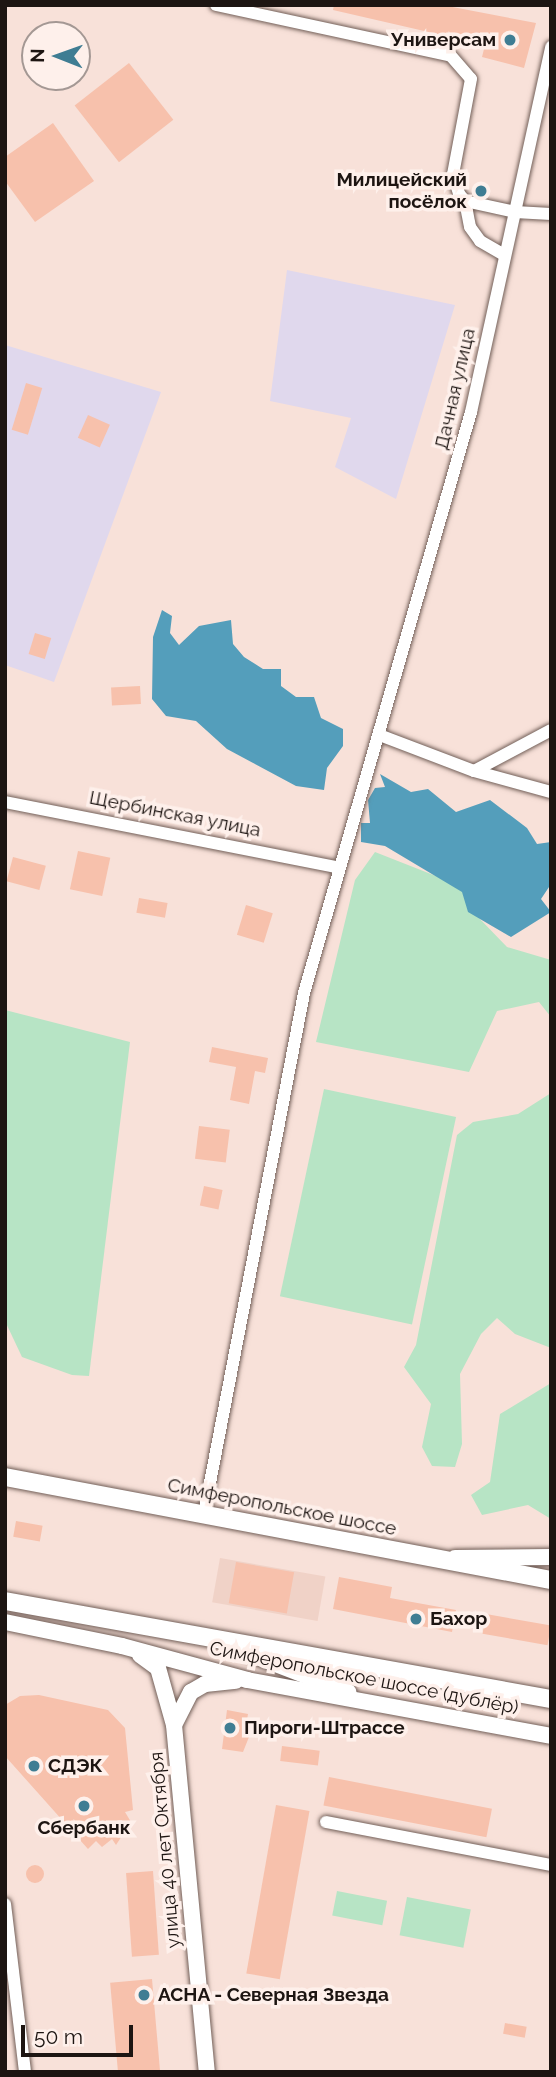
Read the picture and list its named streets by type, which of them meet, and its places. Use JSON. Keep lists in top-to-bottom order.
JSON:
{
  "streets": {
    "main road": ["Симферопольское шоссе", "Симферопольское шоссе (дублёр)", "улица 40 лет Октября"],
    "street": ["Дачная улица", "Щербинская улица"]
  },
  "crossings": [
    ["Дачная улица", "Щербинская улица"],
    ["Дачная улица", "Симферопольское шоссе"],
    ["Симферопольское шоссе (дублёр)", "улица 40 лет Октября"]
  ],
  "places": [
    "Универсам",
    "Милицейский посёлок",
    "Бахор",
    "Пироги-Штрассе",
    "СДЭК",
    "Сбербанк",
    "АСНА - Северная Звезда"
  ],
  "scale_bar": "50 m",
  "north": "left"
}
